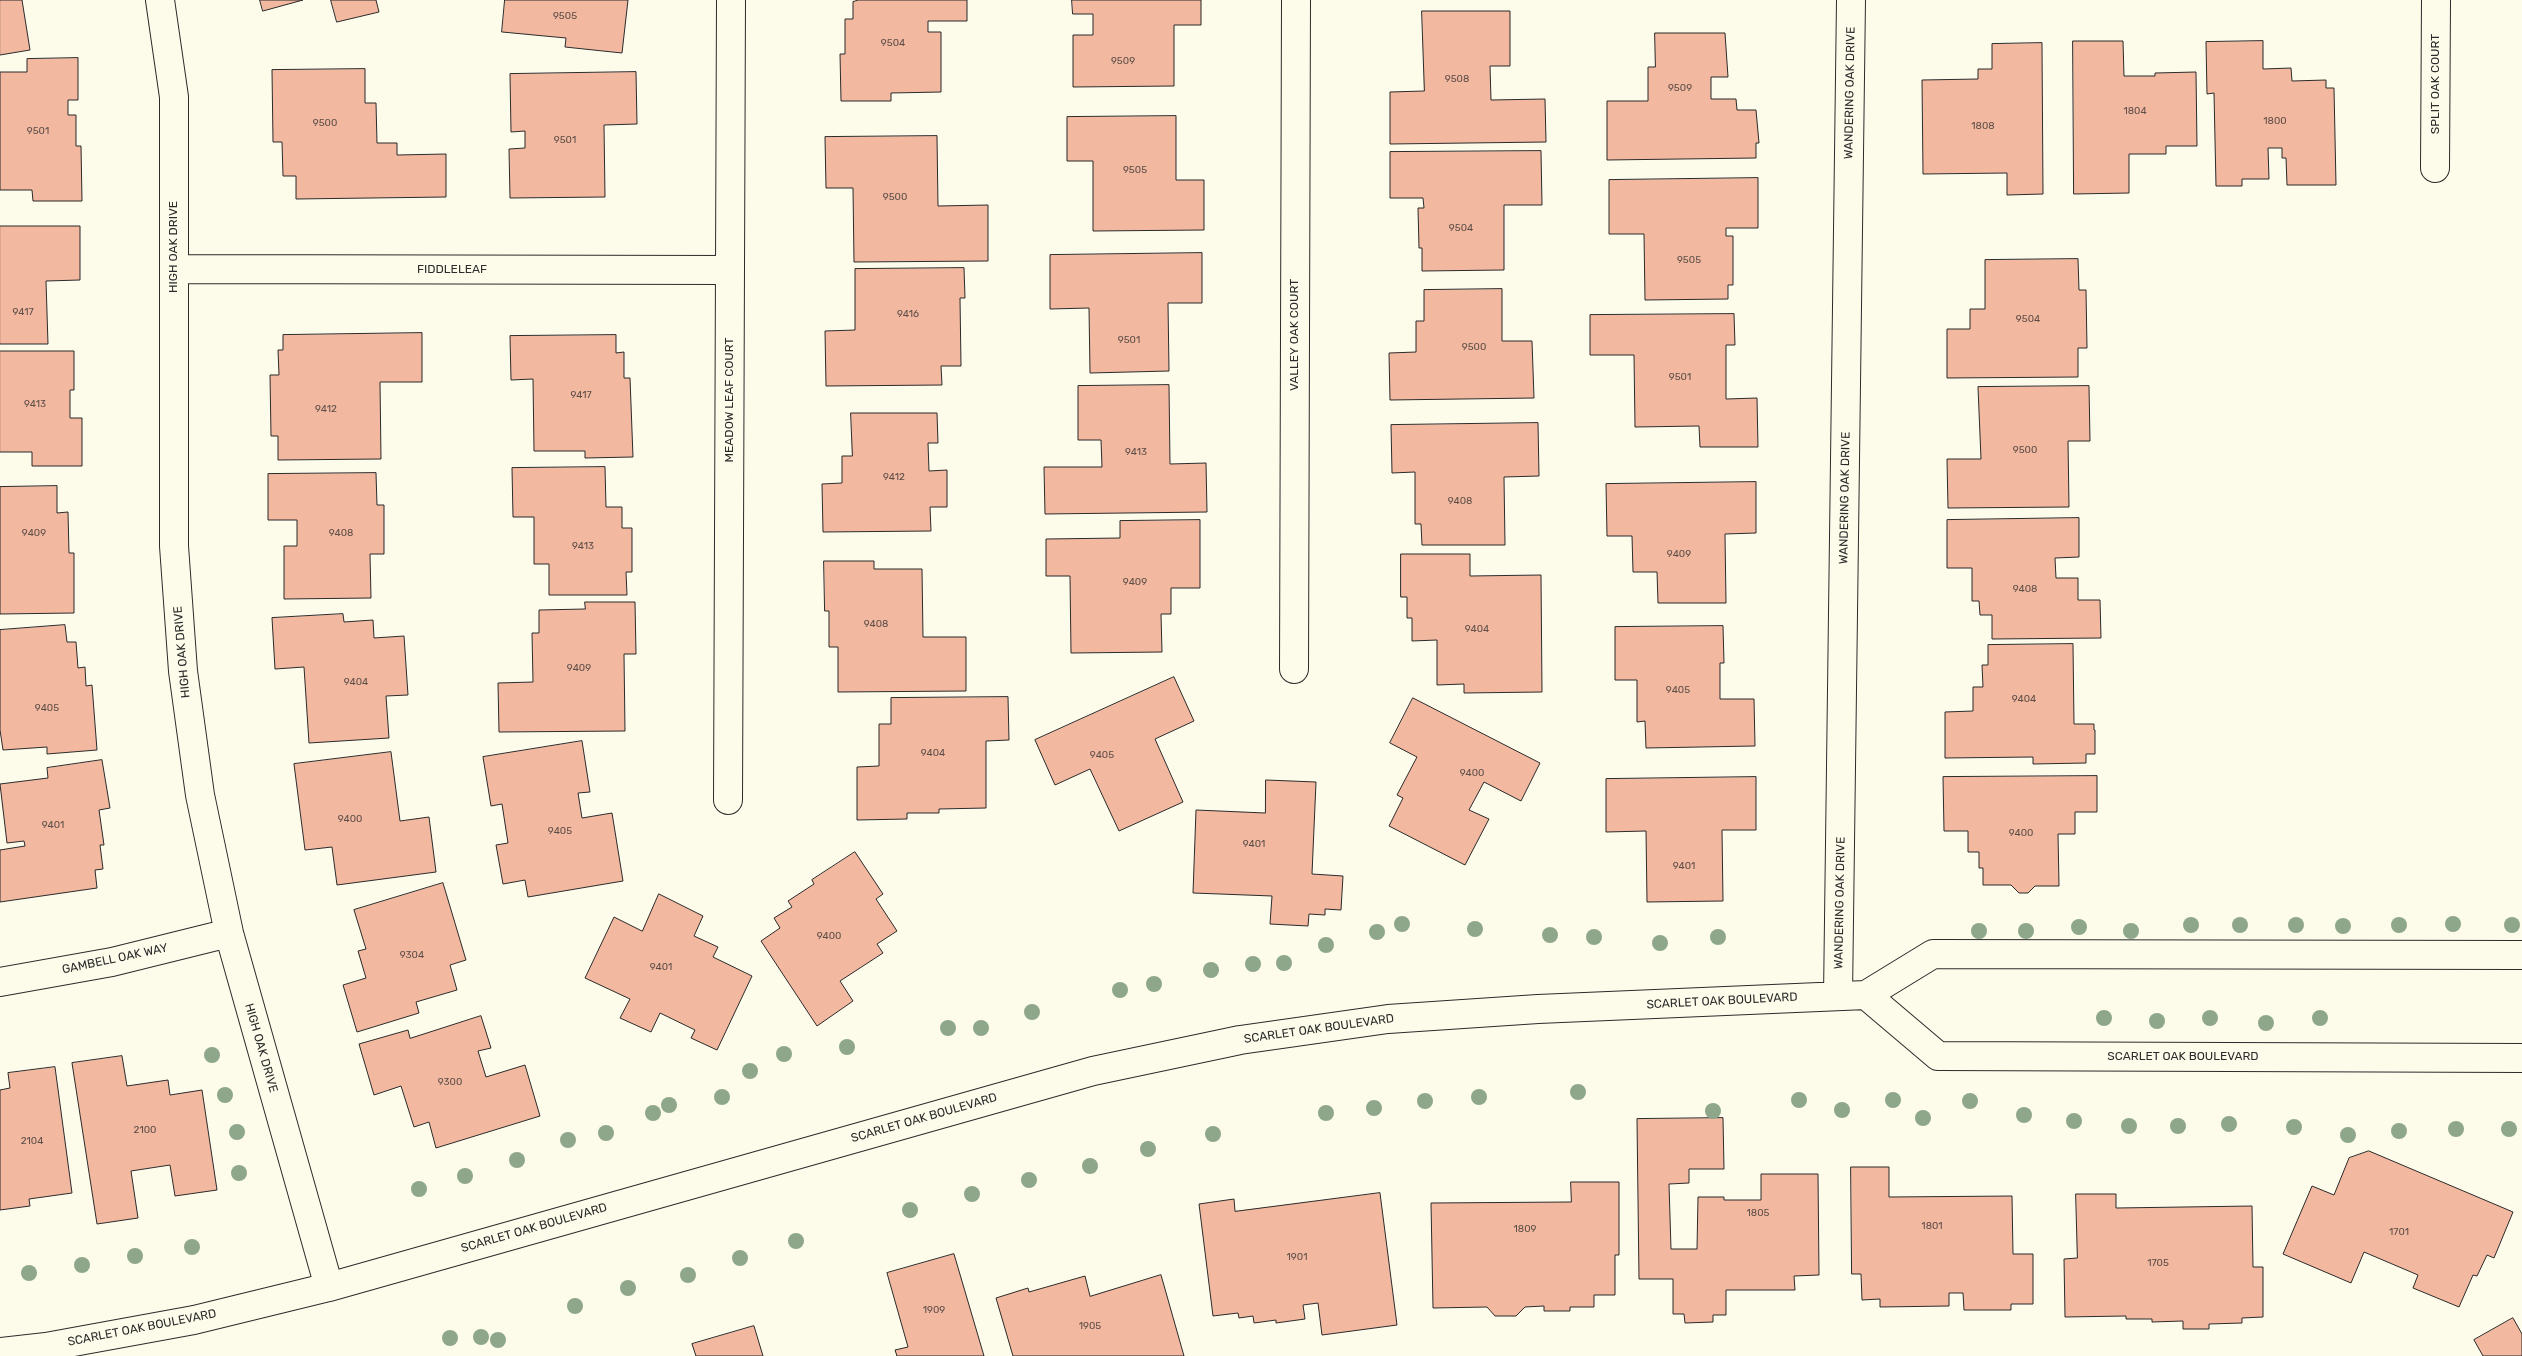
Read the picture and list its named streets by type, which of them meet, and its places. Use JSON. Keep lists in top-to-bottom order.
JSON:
{
  "streets": {
    "street": [
      "SPLIT OAK COURT",
      "WANDERING OAK DRIVE",
      "HIGH OAK DRIVE",
      "FIDDLELEAF",
      "VALLEY OAK COURT",
      "MEADOW LEAF COURT",
      "GAMBELL OAK WAY",
      "SCARLET OAK BOULEVARD"
    ]
  },
  "crossings": [
    ["WANDERING OAK DRIVE", "SCARLET OAK BOULEVARD"],
    ["HIGH OAK DRIVE", "FIDDLELEAF"],
    ["HIGH OAK DRIVE", "GAMBELL OAK WAY"],
    ["HIGH OAK DRIVE", "SCARLET OAK BOULEVARD"],
    ["FIDDLELEAF", "MEADOW LEAF COURT"]
  ],
  "house_numbers": [
    "9505",
    "9504",
    "9509",
    "9508",
    "9509",
    "1804",
    "1800",
    "9500",
    "1808",
    "9501",
    "9501",
    "9505",
    "9500",
    "9504",
    "9505",
    "9417",
    "9416",
    "9504",
    "9501",
    "9500",
    "9501",
    "9417",
    "9413",
    "9412",
    "9500",
    "9413",
    "9412",
    "9408",
    "9409",
    "9408",
    "9413",
    "9409",
    "9409",
    "9408",
    "9408",
    "9404",
    "9409",
    "9404",
    "9405",
    "9404",
    "9405",
    "9404",
    "9405",
    "9400",
    "9400",
    "9401",
    "9405",
    "9400",
    "9401",
    "9401",
    "9400",
    "9304",
    "9401",
    "9300",
    "2100",
    "2104",
    "1805",
    "1801",
    "1809",
    "1701",
    "1901",
    "1705",
    "1909",
    "1905"
  ]
}
